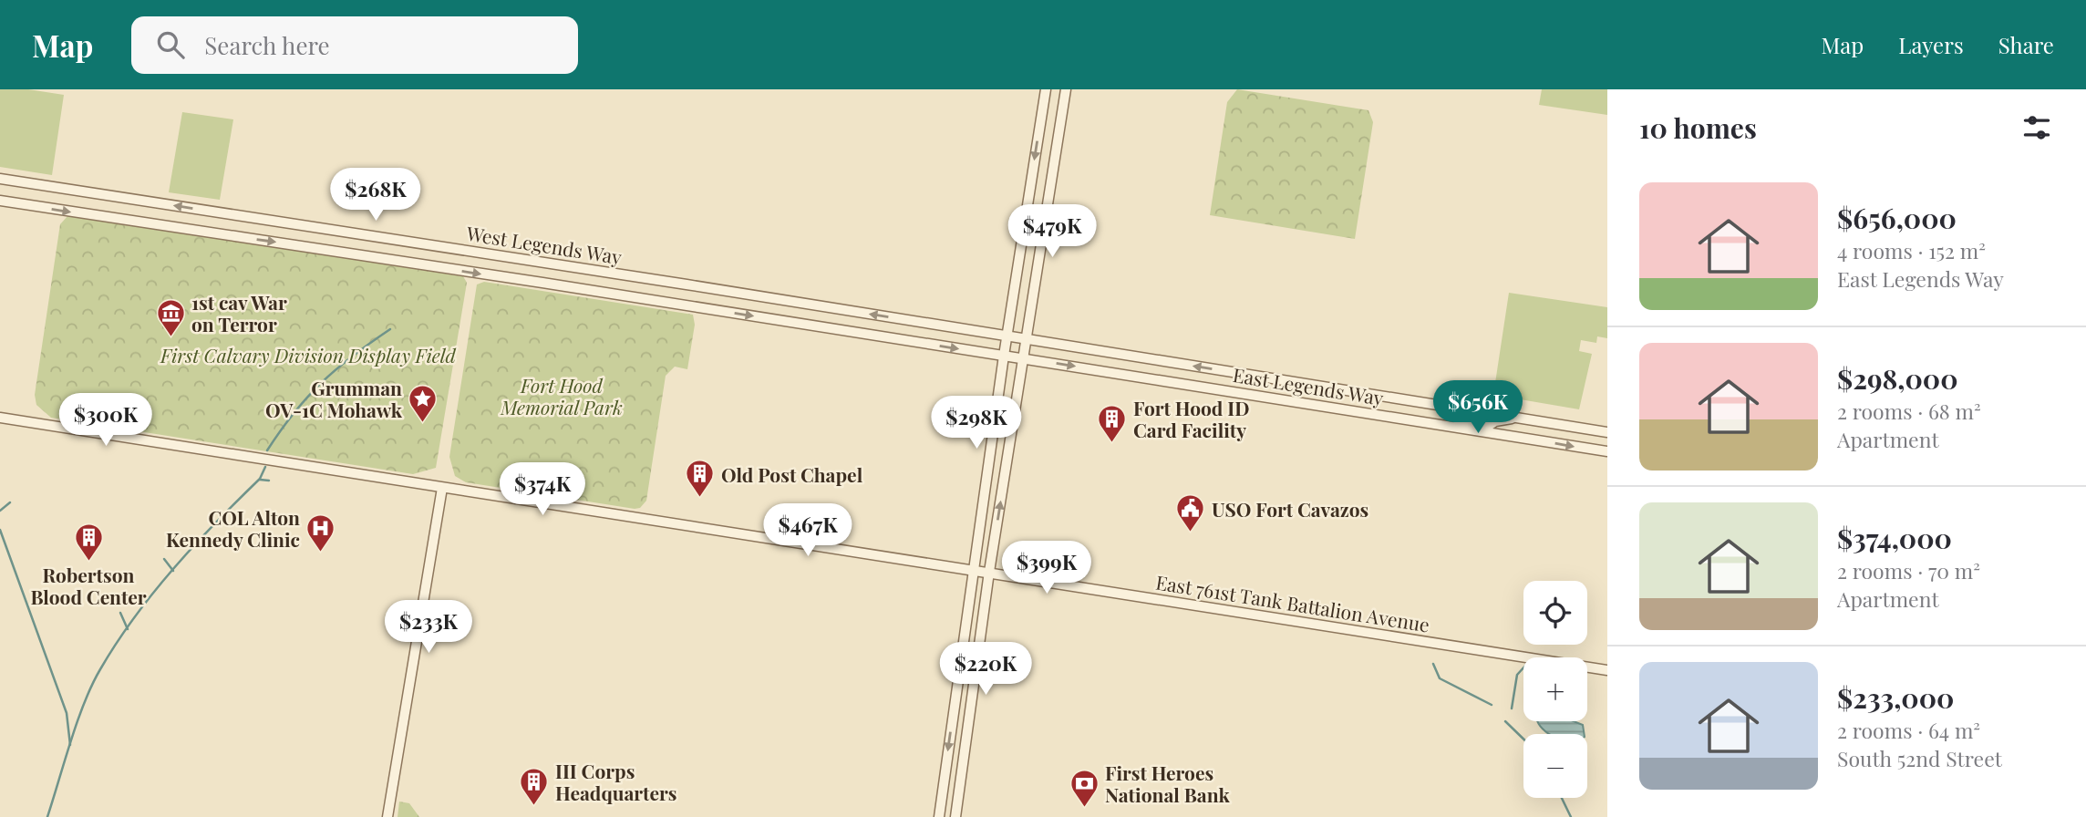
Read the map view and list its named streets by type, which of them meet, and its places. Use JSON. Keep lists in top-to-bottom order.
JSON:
{
  "streets": {
    "street": ["West Legends Way", "East Legends Way", "East 761st Tank Battalion Avenue"]
  },
  "crossings": [
    ["West Legends Way", "East Legends Way"]
  ],
  "parks": ["First Calvary Division Display Field", "Fort Hood Memorial Park"],
  "places": {
    "museum": ["1st cav War on Terror"],
    "place": ["Grumman OV-1C Mohawk"],
    "building": [
      "Fort Hood ID Card Facility",
      "Old Post Chapel",
      "Robertson Blood Center",
      "III Corps Headquarters"
    ],
    "public building": ["USO Fort Cavazos"],
    "hospital": ["COL Alton Kennedy Clinic"],
    "bank": ["First Heroes National Bank"]
  },
  "page": {
    "header": "Map",
    "search": "Search here",
    "nav": ["Map", "Layers", "Share"],
    "heading": "10 homes",
    "list": [
      {
        "name": "$656,000",
        "note": "4 rooms · 152 m² · East Legends Way"
      },
      {
        "name": "$298,000",
        "note": "2 rooms · 68 m² · Apartment"
      },
      {
        "name": "$374,000",
        "note": "2 rooms · 70 m² · Apartment"
      },
      {
        "name": "$233,000",
        "note": "2 rooms · 64 m² · South 52nd Street"
      }
    ],
    "price": [
      "$268K",
      "$479K",
      "$656K",
      "$300K",
      "$298K",
      "$374K",
      "$467K",
      "$399K",
      "$233K",
      "$220K"
    ],
    "map_buttons": ["+", "−"]
  }
}
